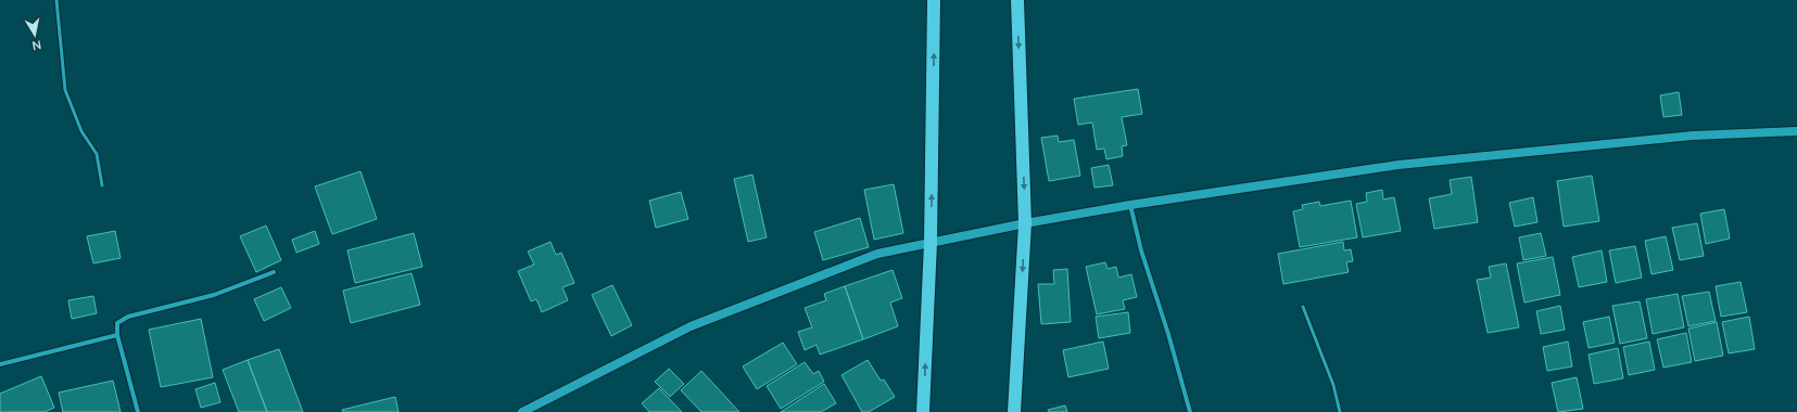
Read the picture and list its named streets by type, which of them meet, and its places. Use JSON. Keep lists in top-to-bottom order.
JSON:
{
  "north": "bottom"
}
